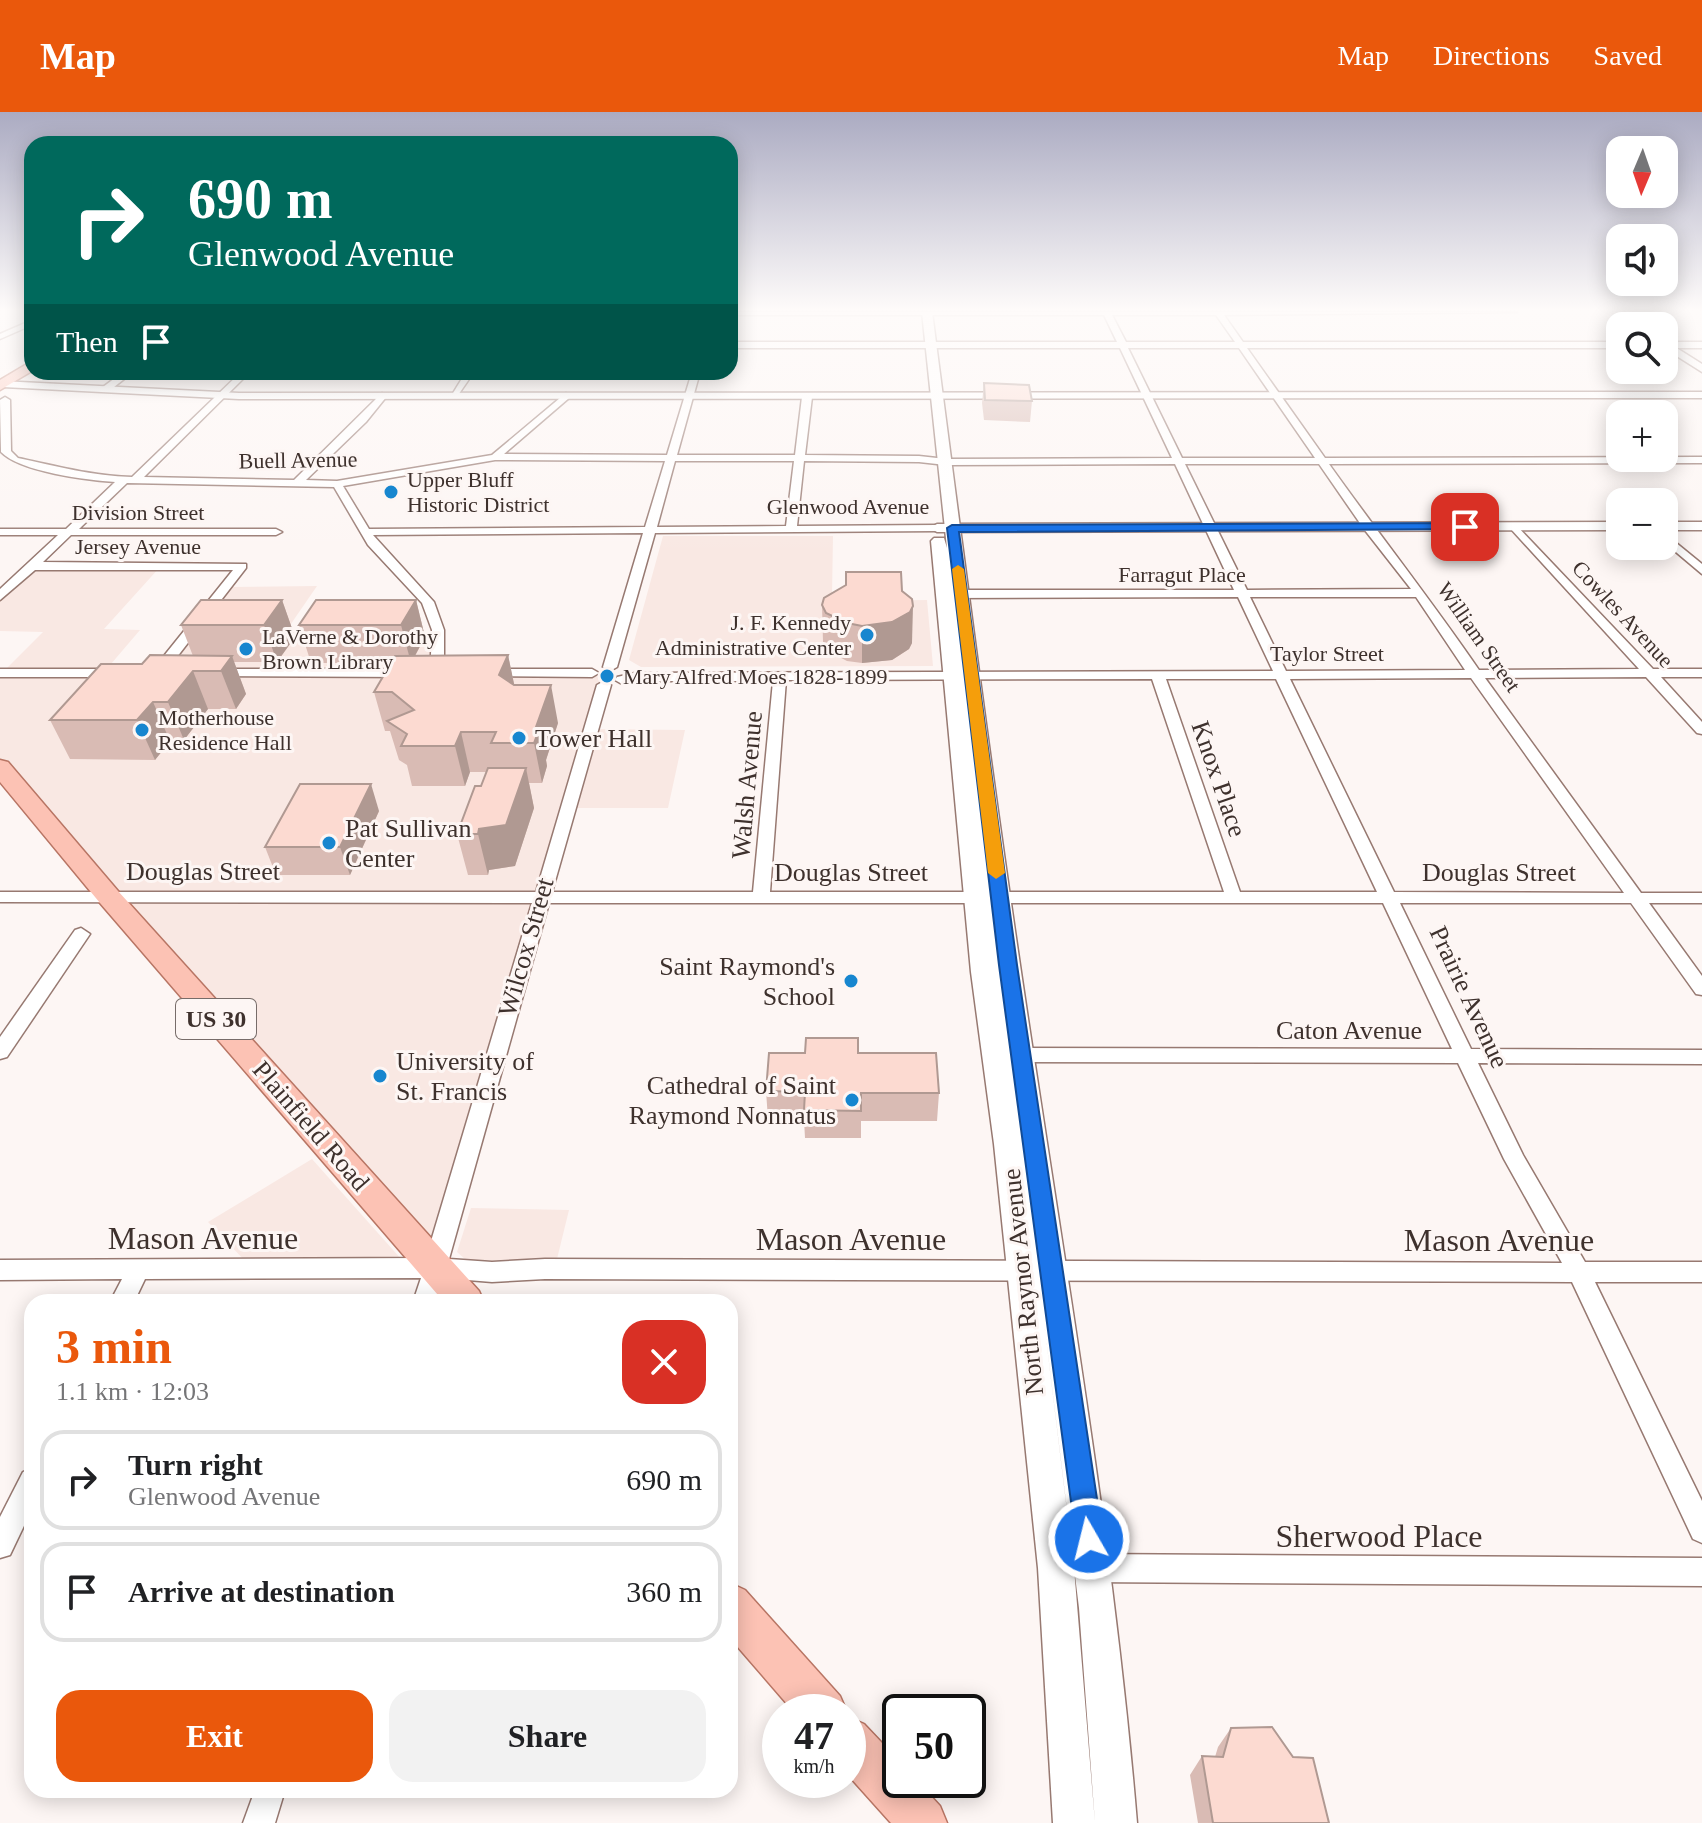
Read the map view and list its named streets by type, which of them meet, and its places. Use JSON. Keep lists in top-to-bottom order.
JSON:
{
  "streets": {
    "main road": ["US 30", "Plainfield Road", "North Raynor Avenue"],
    "street": [
      "Buell Avenue",
      "Glenwood Avenue",
      "Division Street",
      "Jersey Avenue",
      "Farragut Place",
      "Cowles Avenue",
      "William Street",
      "Taylor Street",
      "Knox Place",
      "Walsh Avenue",
      "Douglas Street",
      "Wilcox Street",
      "Prairie Avenue",
      "Caton Avenue",
      "Mason Avenue",
      "Sherwood Place"
    ]
  },
  "crossings": [
    ["Buell Avenue", "William Street"],
    ["Buell Avenue", "Prairie Avenue"],
    ["Buell Avenue", "North Raynor Avenue"],
    ["Glenwood Avenue", "Cowles Avenue"],
    ["Glenwood Avenue", "William Street"],
    ["Glenwood Avenue", "Prairie Avenue"],
    ["Glenwood Avenue", "North Raynor Avenue"],
    ["Farragut Place", "William Street"],
    ["Farragut Place", "Prairie Avenue"],
    ["Farragut Place", "North Raynor Avenue"],
    ["Cowles Avenue", "Taylor Street"],
    ["William Street", "Taylor Street"],
    ["William Street", "Douglas Street"],
    ["Taylor Street", "Knox Place"],
    ["Taylor Street", "Walsh Avenue"],
    ["Taylor Street", "Prairie Avenue"],
    ["Taylor Street", "North Raynor Avenue"],
    ["Knox Place", "Douglas Street"],
    ["Walsh Avenue", "Douglas Street"],
    ["Douglas Street", "Wilcox Street"],
    ["Douglas Street", "Prairie Avenue"],
    ["Douglas Street", "Plainfield Road"],
    ["Douglas Street", "North Raynor Avenue"],
    ["Wilcox Street", "Plainfield Road"],
    ["Wilcox Street", "Mason Avenue"],
    ["Prairie Avenue", "Caton Avenue"],
    ["Prairie Avenue", "Mason Avenue"],
    ["Caton Avenue", "North Raynor Avenue"],
    ["Plainfield Road", "Mason Avenue"],
    ["Mason Avenue", "North Raynor Avenue"],
    ["North Raynor Avenue", "Sherwood Place"]
  ],
  "places": [
    "Upper Bluff Historic District",
    "J. F. Kennedy Administrative Center",
    "LaVerne & Dorothy Brown Library",
    "Mary Alfred Moes 1828-1899",
    "Motherhouse Residence Hall",
    "Tower Hall",
    "Pat Sullivan Center",
    "Saint Raymond's School",
    "University of St. Francis",
    "Cathedral of Saint Raymond Nonnatus"
  ],
  "north": "bottom",
  "page": {
    "header": "Map",
    "nav": ["Map", "Directions", "Saved"],
    "map_buttons": ["+", "−"],
    "turn": ["690 m", "Glenwood Avenue"],
    "then": "Then",
    "heading": ["3 min", "1.1 km · 12:03"],
    "list": [
      {
        "name": "Turn right",
        "note": "Glenwood Avenue",
        "value": "690 m"
      },
      {
        "name": "Arrive at destination",
        "value": "360 m"
      }
    ],
    "buttons": ["Exit", "Share"],
    "speed": "47 km/h",
    "limit": "50"
  }
}
